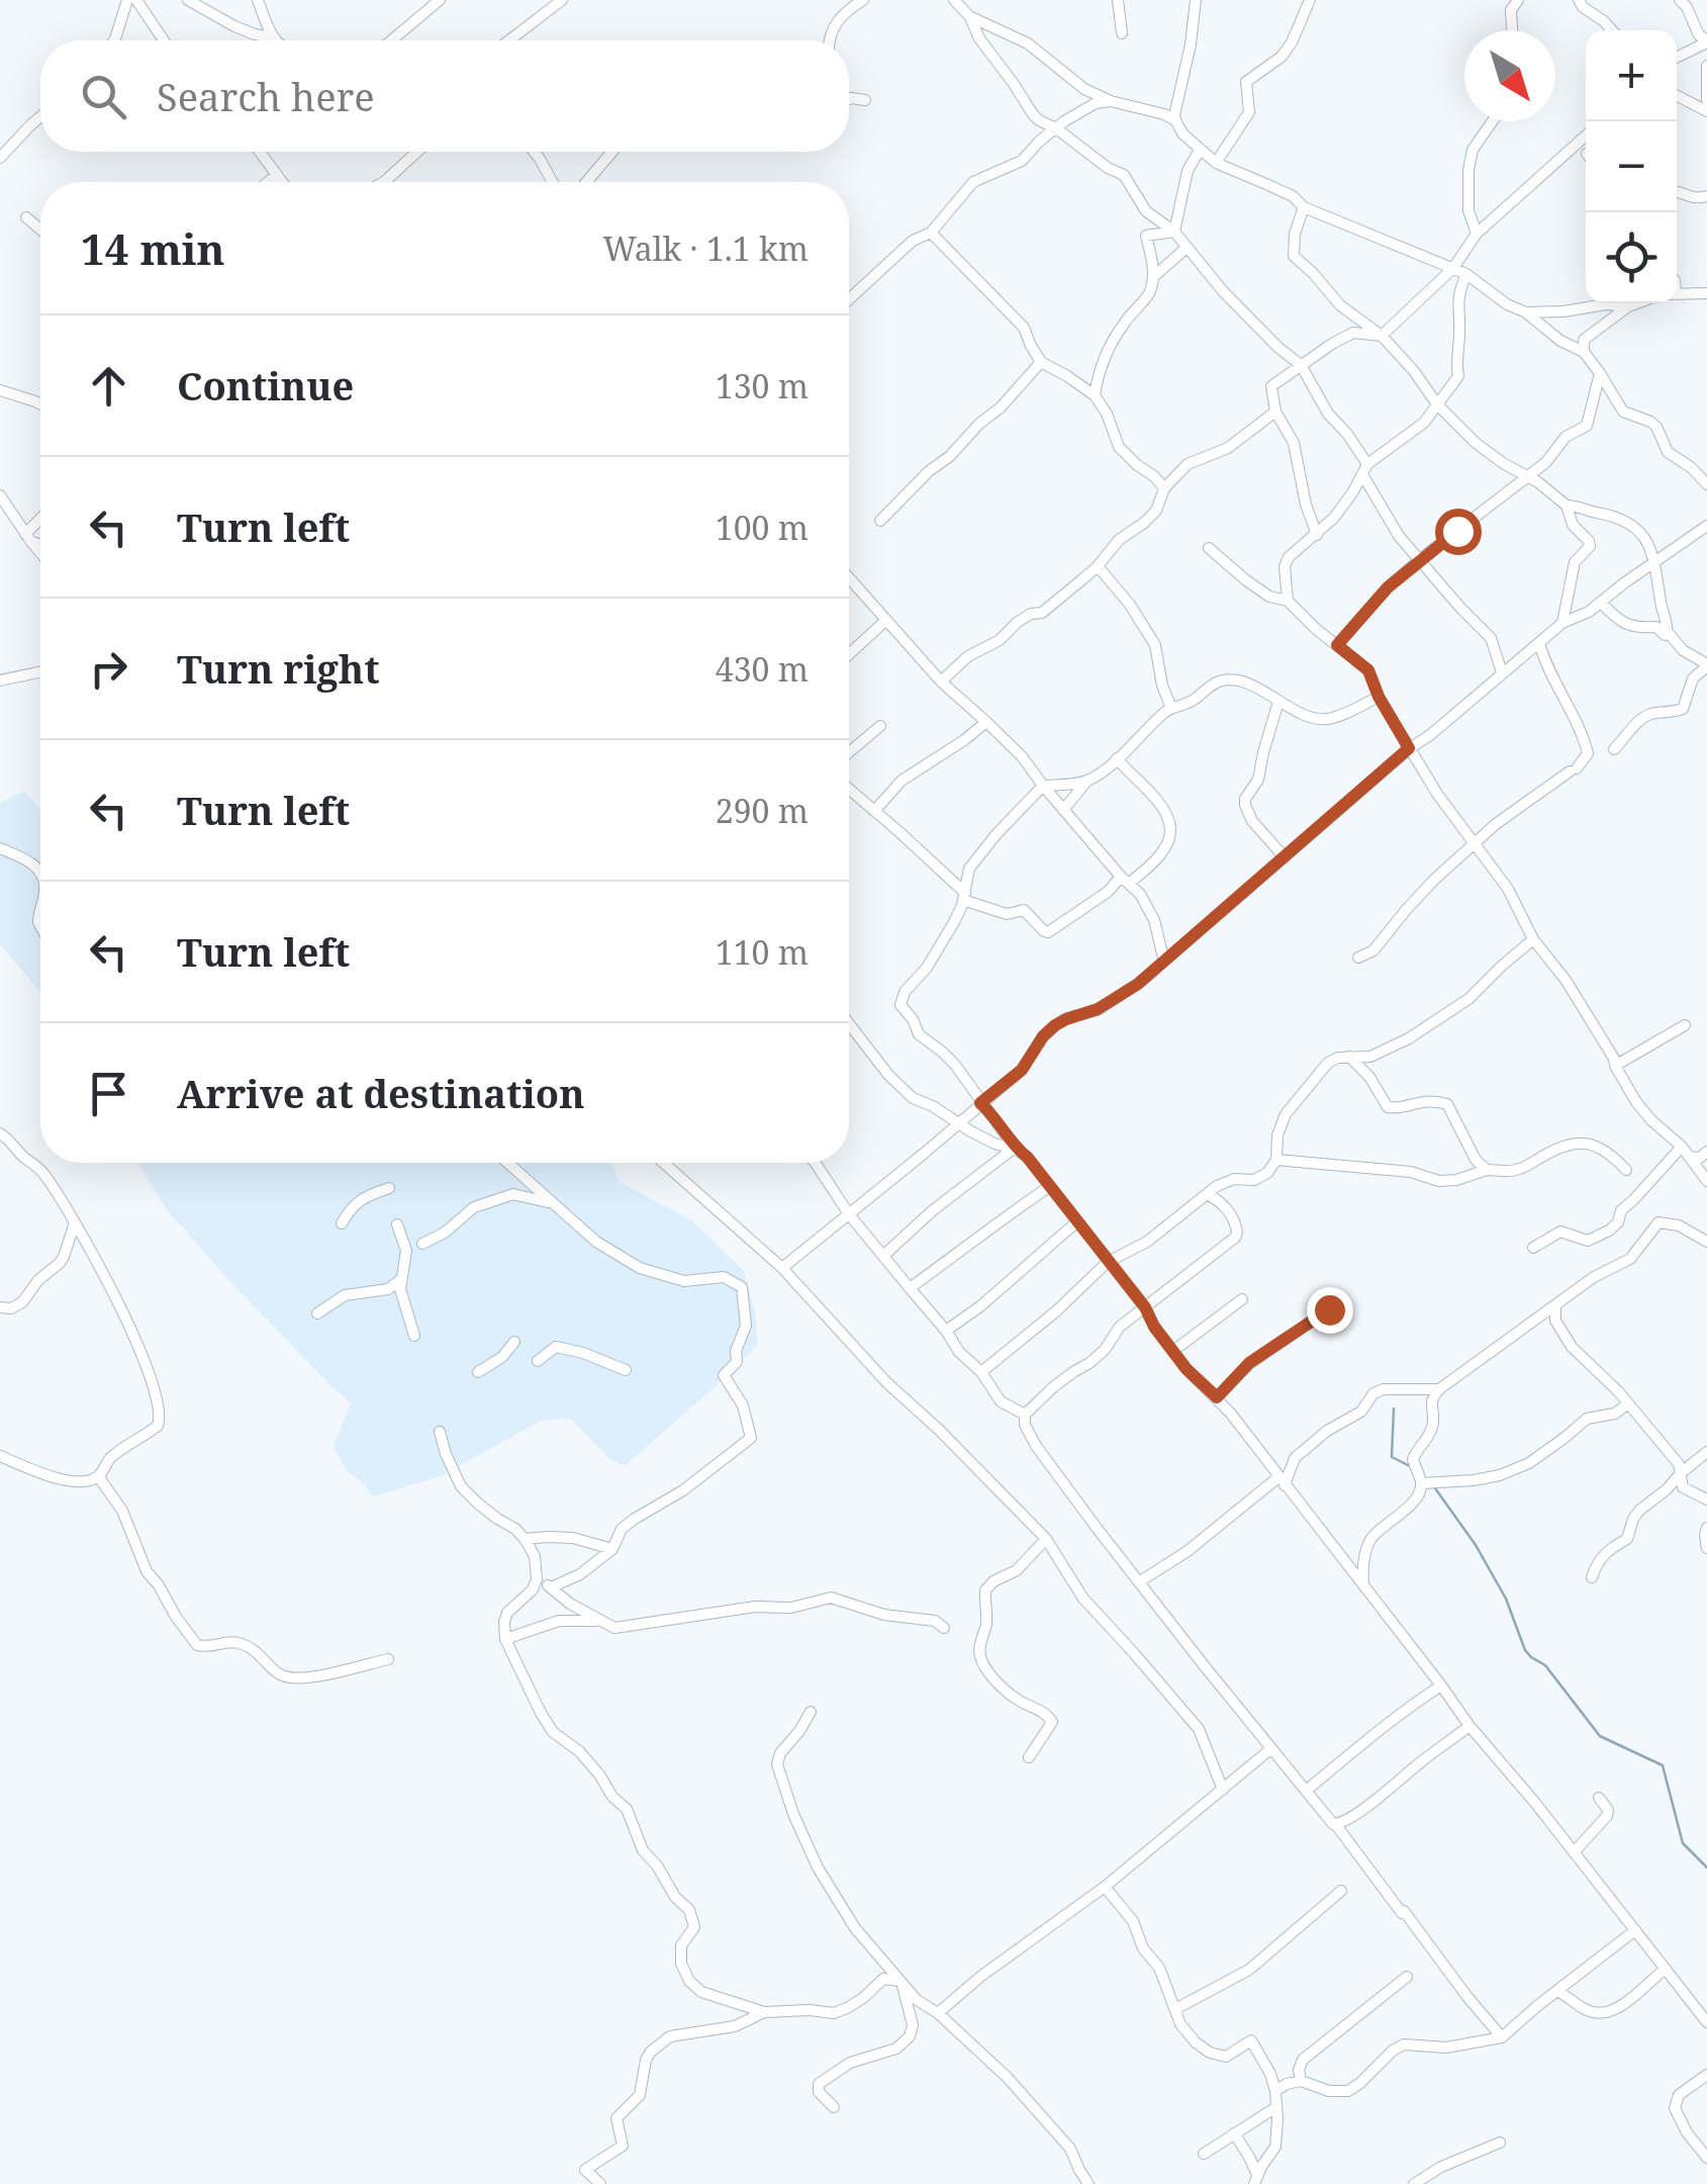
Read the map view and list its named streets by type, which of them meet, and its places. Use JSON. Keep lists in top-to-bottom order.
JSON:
{
  "north": "bottom right",
  "page": {
    "map_buttons": ["+", "−"],
    "search": "Search here",
    "heading": ["14 min", "Walk · 1.1 km"],
    "list": [
      ["Continue", "130 m"],
      ["Turn left", "100 m"],
      ["Turn right", "430 m"],
      ["Turn left", "290 m"],
      ["Turn left", "110 m"],
      "Arrive at destination"
    ]
  }
}
